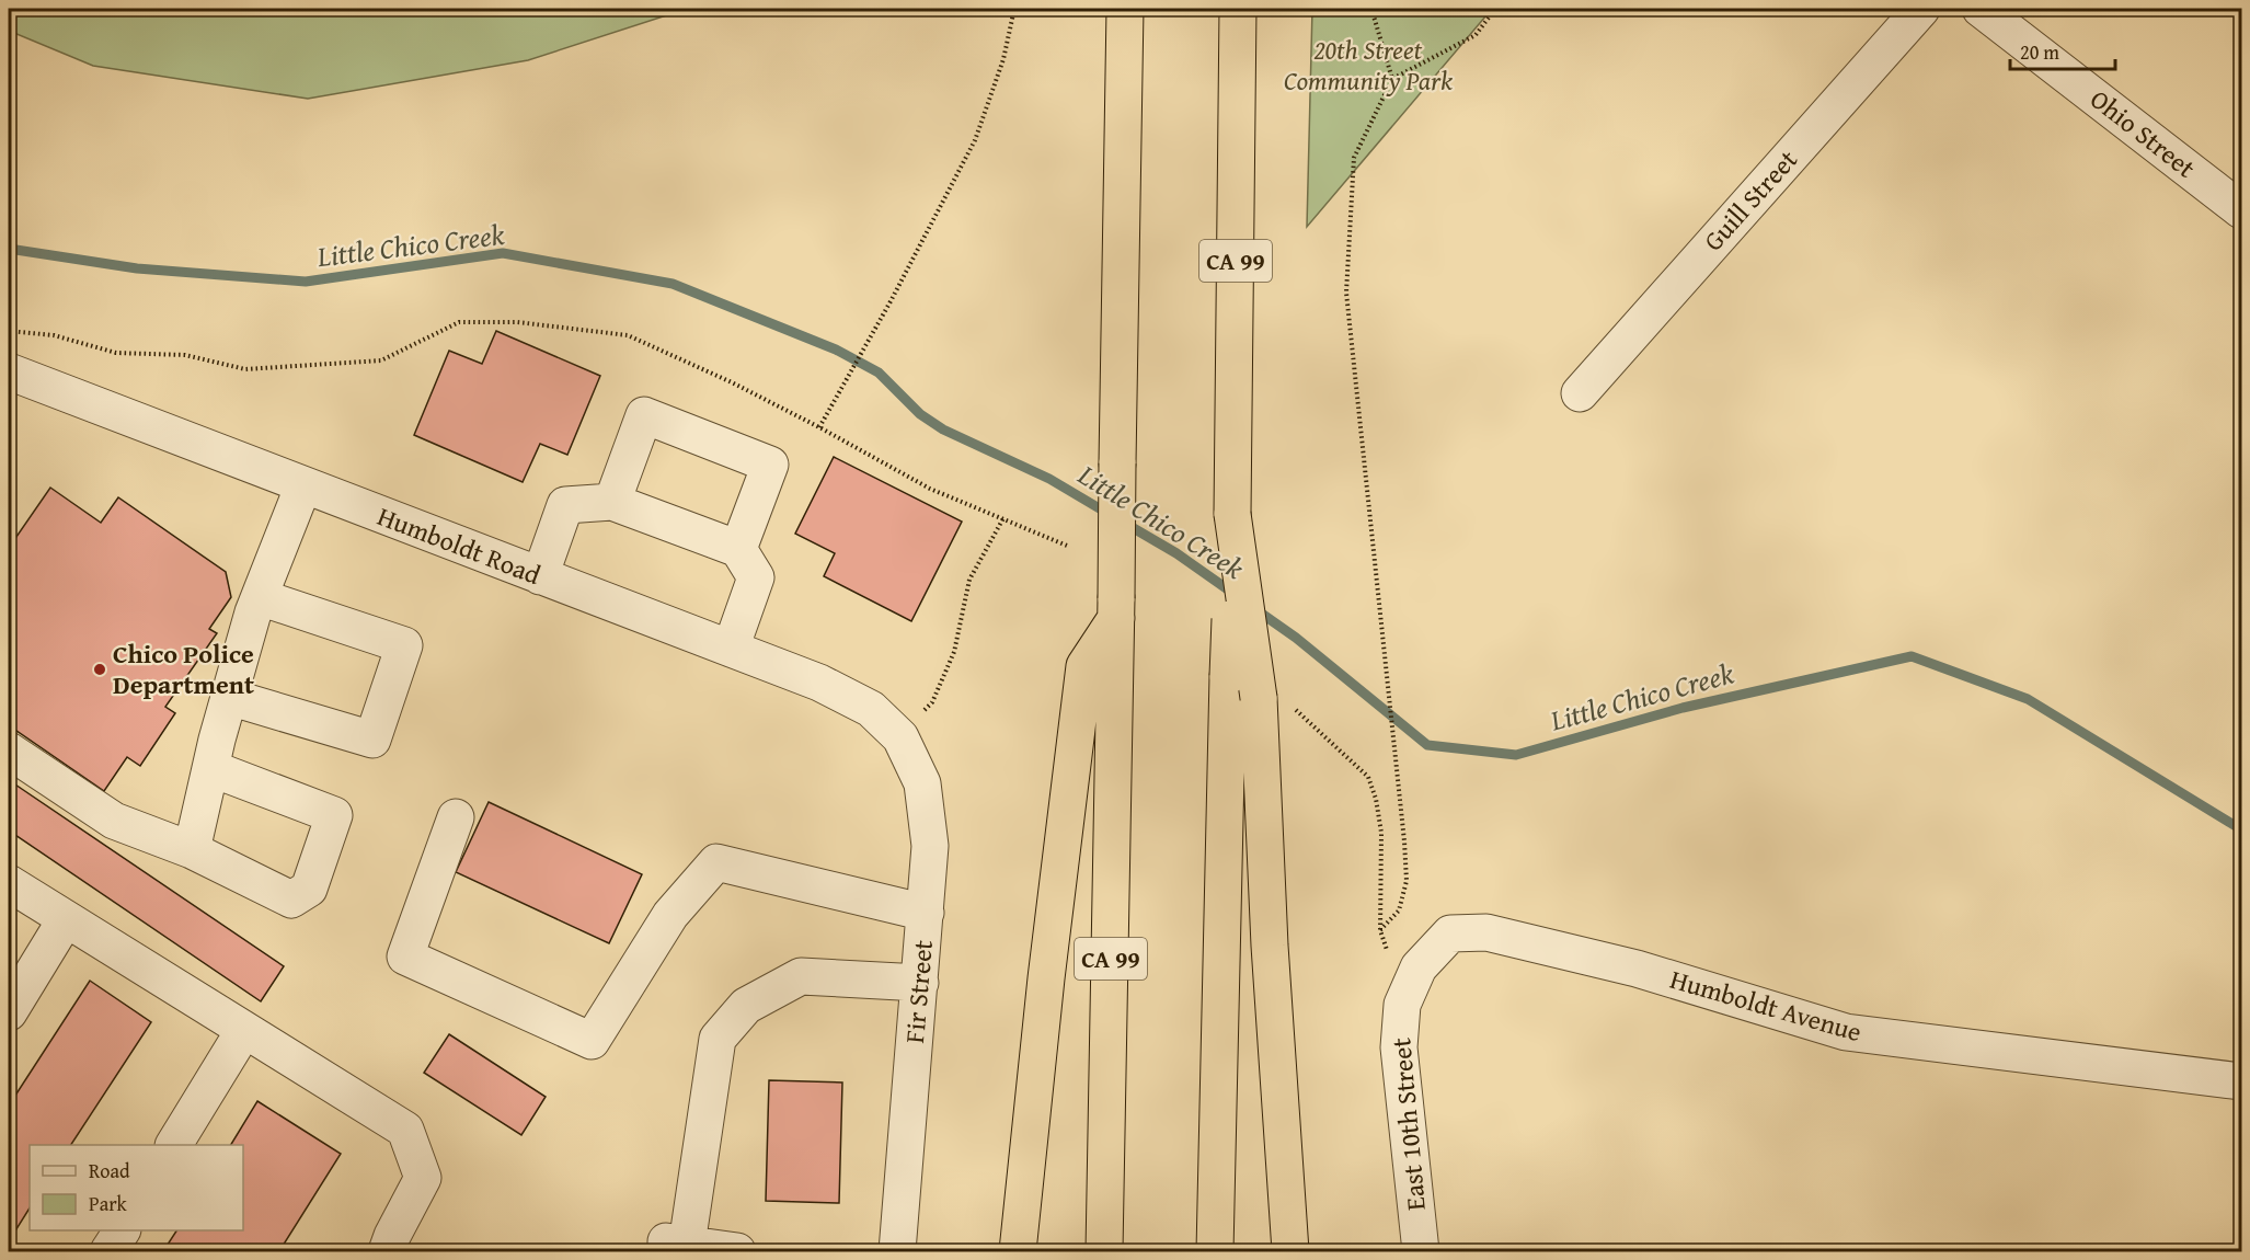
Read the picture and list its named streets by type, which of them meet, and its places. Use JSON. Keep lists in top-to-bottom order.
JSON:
{
  "streets": {
    "highway": ["CA 99"],
    "street": [
      "Ohio Street",
      "Guill Street",
      "Humboldt Road",
      "Fir Street",
      "Humboldt Avenue",
      "East 10th Street"
    ]
  },
  "crossings": [
    ["Humboldt Road", "Fir Street"],
    ["Humboldt Avenue", "East 10th Street"]
  ],
  "water": ["Little Chico Creek"],
  "parks": ["20th Street Community Park"],
  "places": ["Chico Police Department"],
  "legend": ["Road", "Park"],
  "scale_bar": "20 m"
}
